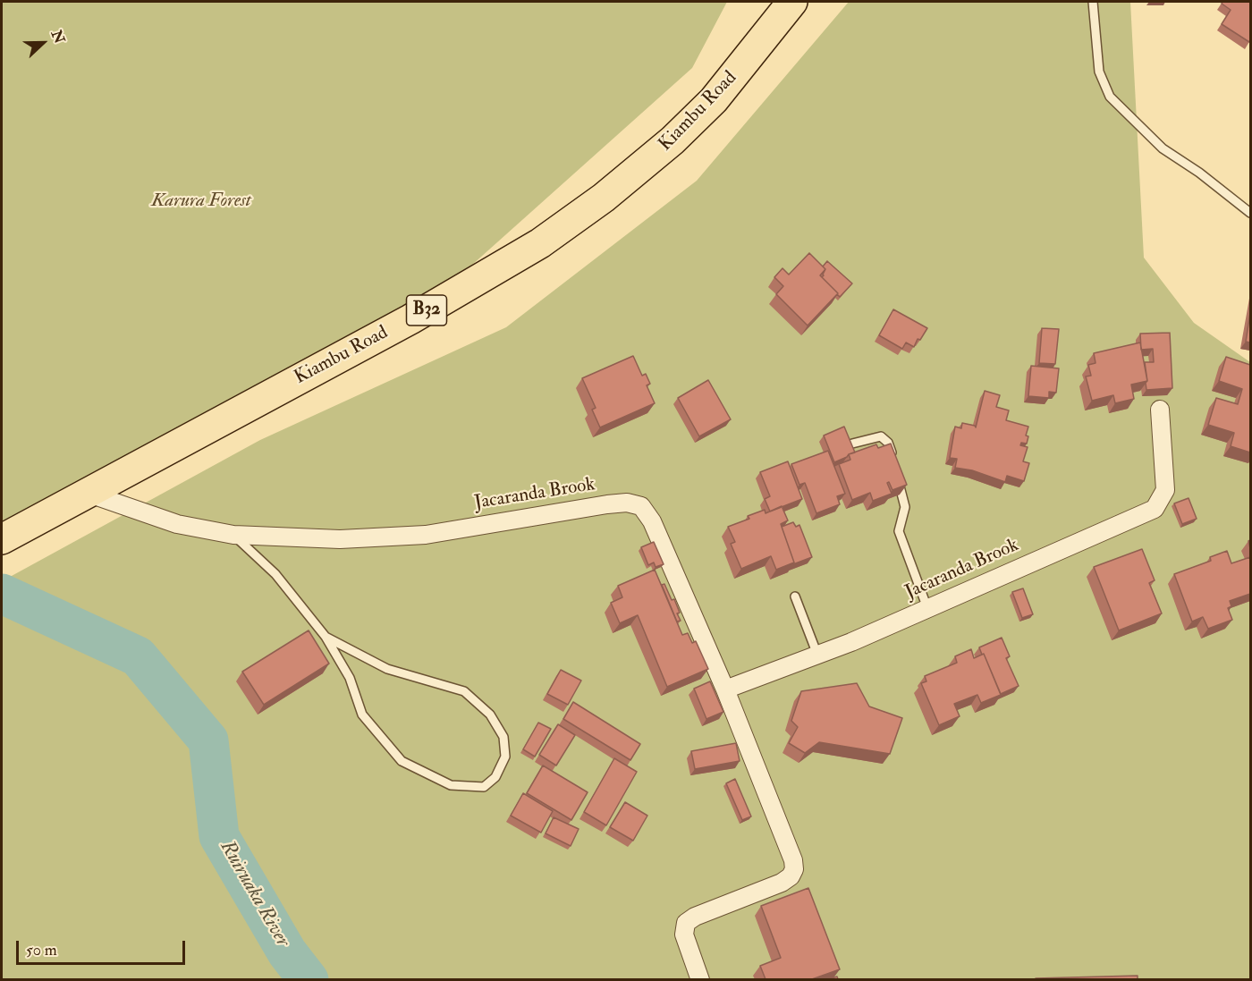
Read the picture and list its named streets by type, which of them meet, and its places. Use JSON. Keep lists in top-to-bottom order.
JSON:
{
  "streets": {
    "highway": ["Kiambu Road", "B32"],
    "street": ["Jacaranda Brook"]
  },
  "crossings": [
    ["Kiambu Road", "Jacaranda Brook"]
  ],
  "water": ["Ruiruaka River"],
  "parks": ["Karura Forest"],
  "scale_bar": "50 m",
  "north": "right"
}
